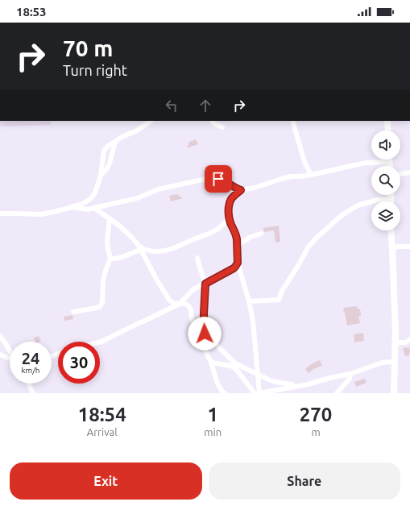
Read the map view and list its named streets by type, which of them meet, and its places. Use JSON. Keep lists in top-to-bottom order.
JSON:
{
  "page": {
    "status": "18:53",
    "turn": ["70 m", "Turn right"],
    "speed": "24 km/h",
    "limit": "30",
    "eta": [
      "18:54",
      "Arrival",
      "1",
      "min",
      "270",
      "m"
    ],
    "buttons": ["Exit", "Share"]
  }
}
